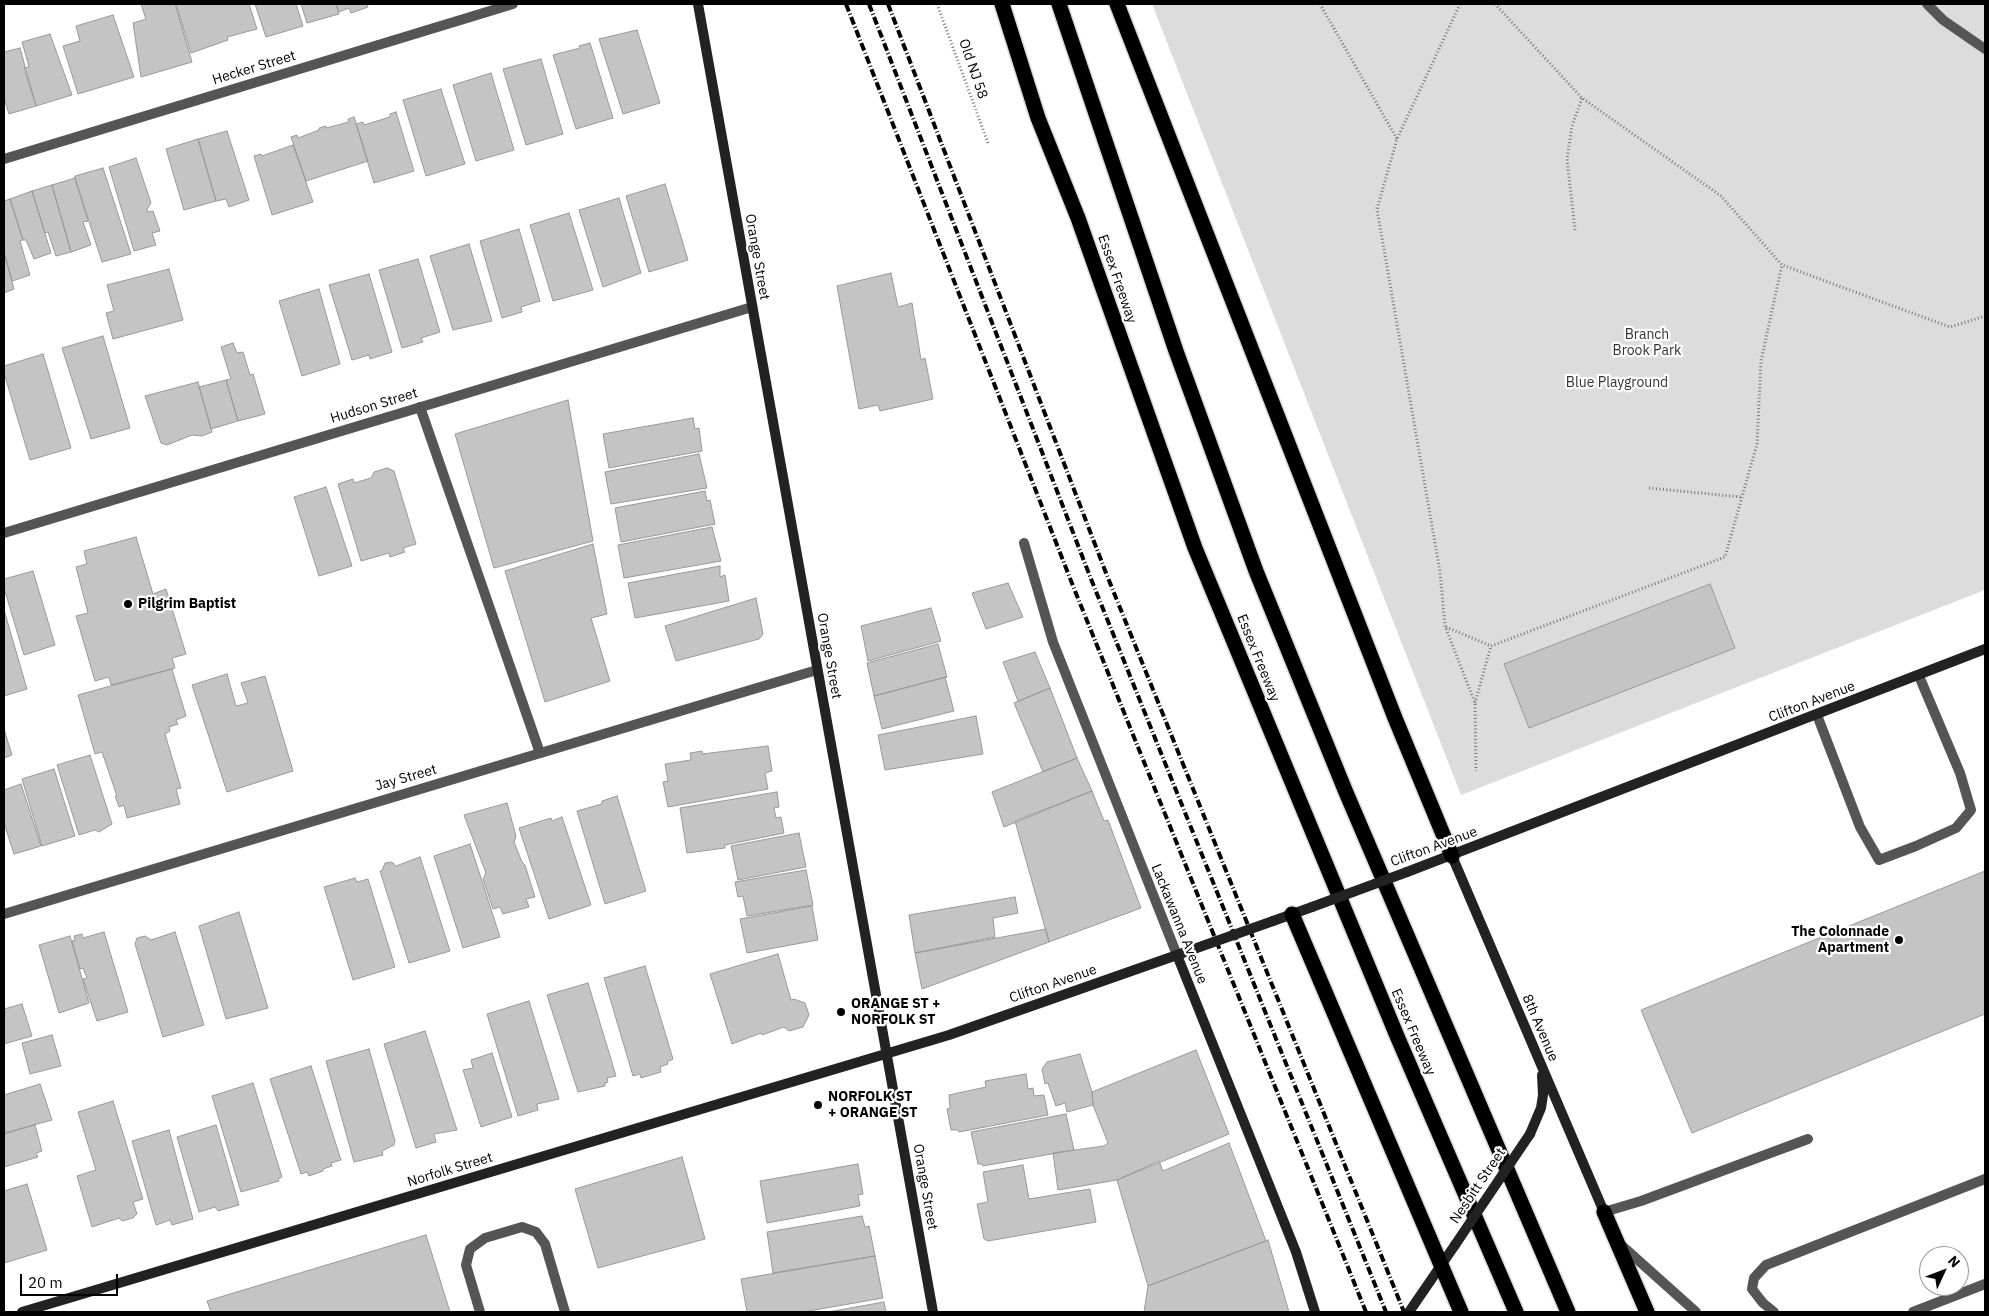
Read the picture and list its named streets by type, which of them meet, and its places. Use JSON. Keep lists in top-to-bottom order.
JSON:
{
  "streets": {
    "highway": ["Essex Freeway"],
    "main road": [
      "Orange Street",
      "Clifton Avenue",
      "Lackawanna Avenue",
      "8th Avenue",
      "Norfolk Street",
      "Nesbitt Street"
    ],
    "street": ["Hecker Street", "Hudson Street", "Jay Street"],
    "path": ["Old NJ 58"]
  },
  "crossings": [
    ["Orange Street", "Hudson Street"],
    ["Orange Street", "Clifton Avenue"],
    ["Orange Street", "Jay Street"],
    ["Orange Street", "Norfolk Street"],
    ["Clifton Avenue", "Lackawanna Avenue"],
    ["Clifton Avenue", "8th Avenue"],
    ["Clifton Avenue", "Norfolk Street"],
    ["8th Avenue", "Nesbitt Street"]
  ],
  "parks": ["Branch Brook Park", "Blue Playground"],
  "places": [
    "Pilgrim Baptist",
    "The Colonnade Apartment",
    "ORANGE ST + NORFOLK ST",
    "NORFOLK ST + ORANGE ST"
  ],
  "scale_bar": "20 m",
  "north": "top right"
}
